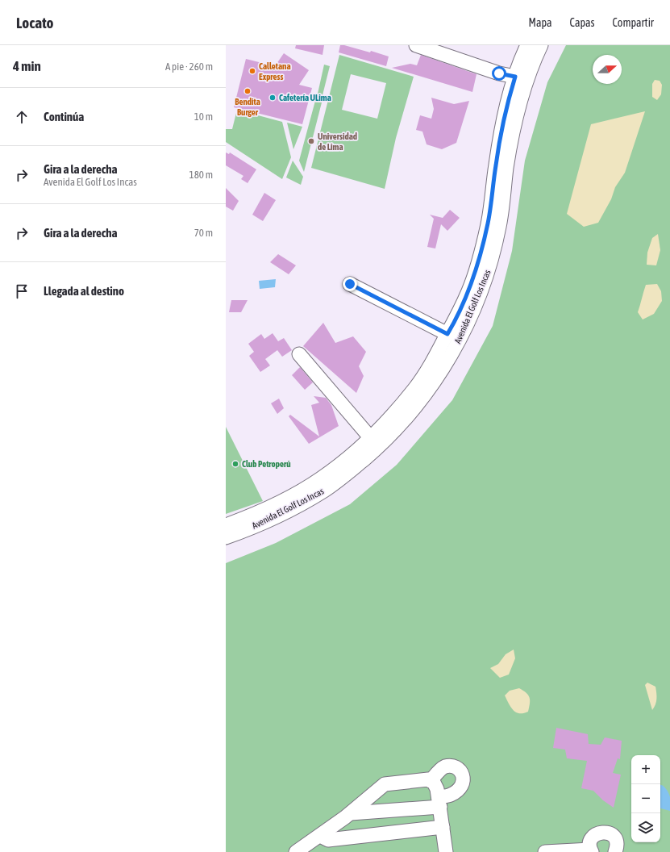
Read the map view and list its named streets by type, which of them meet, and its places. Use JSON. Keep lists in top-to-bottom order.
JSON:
{
  "streets": {
    "street": ["Avenida El Golf Los Incas"]
  },
  "places": [
    "Calletana Express",
    "Bendita Burger",
    "Cafetería ULima",
    "Universidad de Lima",
    "Club Petroperú"
  ],
  "north": "right",
  "page": {
    "header": "Locato",
    "nav": ["Mapa", "Capas", "Compartir"],
    "heading": ["4 min", "A pie · 260 m"],
    "list": [
      ["Continúa", "10 m"],
      ["Gira a la derecha", "Avenida El Golf Los Incas", "180 m"],
      ["Gira a la derecha", "70 m"],
      "Llegada al destino"
    ],
    "map_buttons": ["+", "−"]
  }
}
